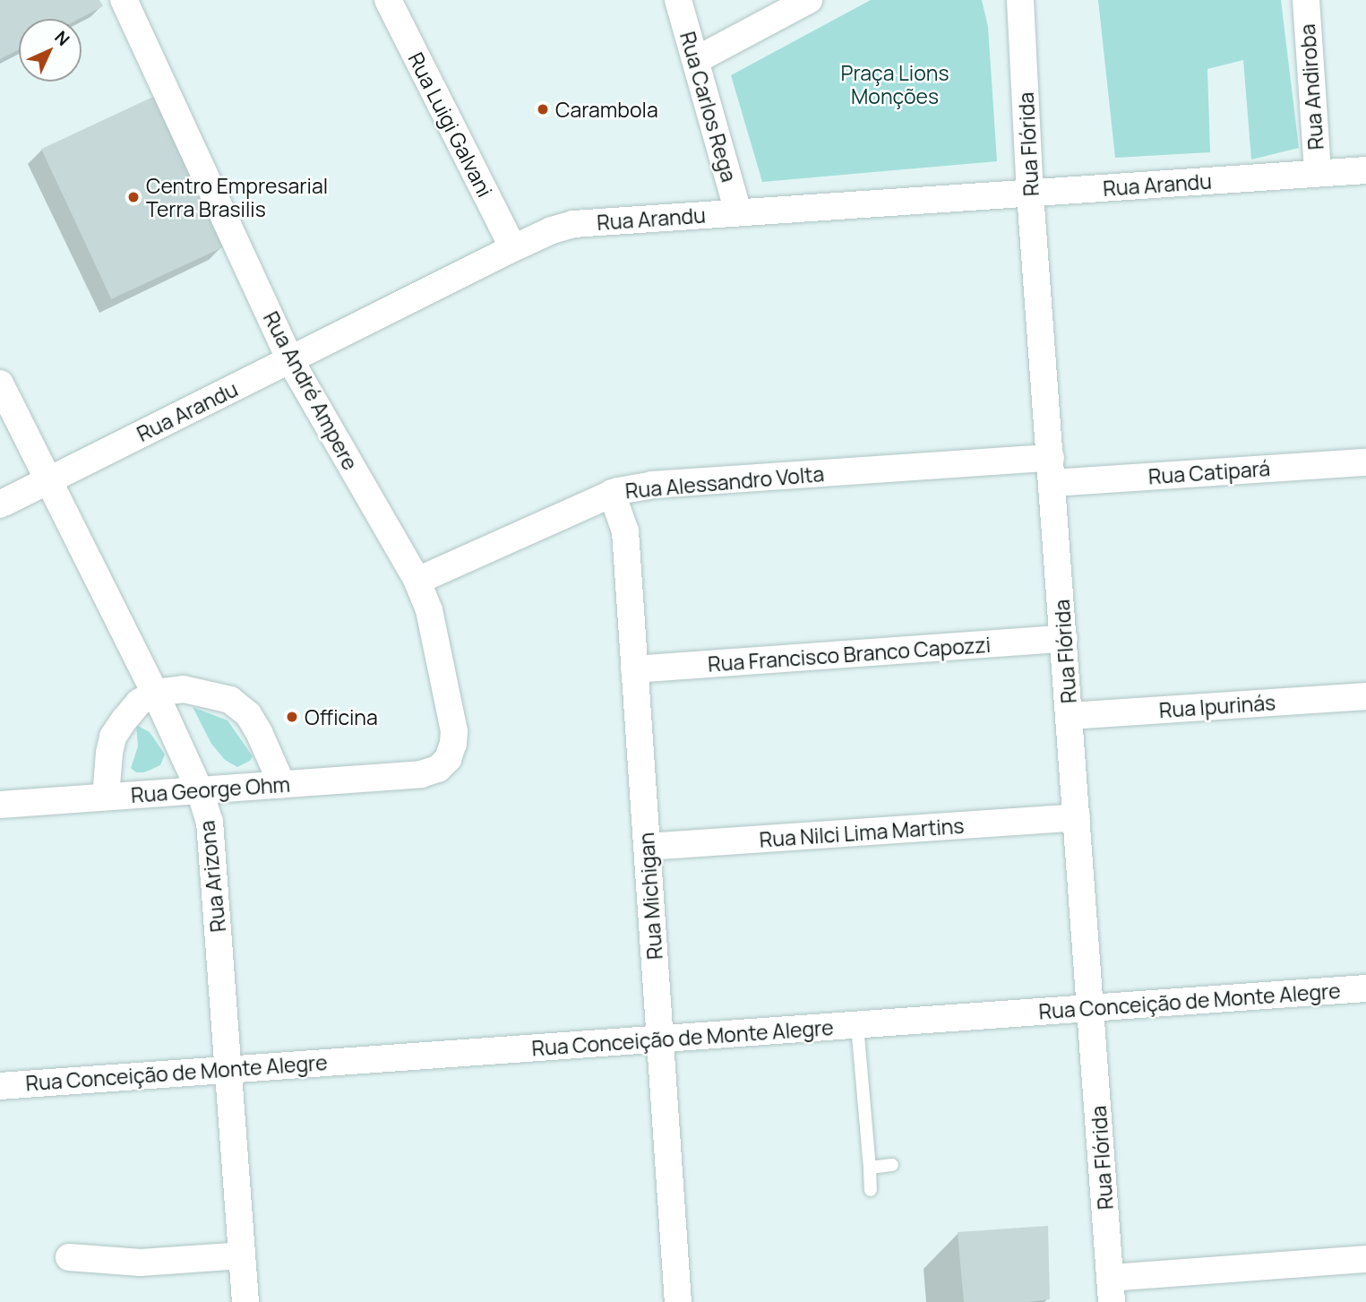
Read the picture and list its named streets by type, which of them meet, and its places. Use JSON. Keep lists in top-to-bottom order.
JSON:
{
  "streets": {
    "street": [
      "Rua Andiroba",
      "Rua Carlos Rega",
      "Rua Luigi Galvani",
      "Rua Flórida",
      "Rua Arandu",
      "Rua André Ampere",
      "Rua Catipará",
      "Rua Alessandro Volta",
      "Rua Francisco Branco Capozzi",
      "Rua Ipurinás",
      "Rua George Ohm",
      "Rua Nilci Lima Martins",
      "Rua Arizona",
      "Rua Michigan",
      "Rua Conceição de Monte Alegre"
    ]
  },
  "crossings": [
    ["Rua Andiroba", "Rua Arandu"],
    ["Rua Carlos Rega", "Rua Arandu"],
    ["Rua Luigi Galvani", "Rua Arandu"],
    ["Rua Flórida", "Rua Arandu"],
    ["Rua Flórida", "Rua Catipará"],
    ["Rua Flórida", "Rua Alessandro Volta"],
    ["Rua Flórida", "Rua Francisco Branco Capozzi"],
    ["Rua Flórida", "Rua Ipurinás"],
    ["Rua Flórida", "Rua Nilci Lima Martins"],
    ["Rua Flórida", "Rua Conceição de Monte Alegre"],
    ["Rua Arandu", "Rua André Ampere"],
    ["Rua Arandu", "Rua Arizona"],
    ["Rua André Ampere", "Rua Alessandro Volta"],
    ["Rua André Ampere", "Rua George Ohm"],
    ["Rua Catipará", "Rua Alessandro Volta"],
    ["Rua Alessandro Volta", "Rua Michigan"],
    ["Rua Francisco Branco Capozzi", "Rua Michigan"],
    ["Rua George Ohm", "Rua Arizona"],
    ["Rua Nilci Lima Martins", "Rua Michigan"],
    ["Rua Arizona", "Rua Conceição de Monte Alegre"],
    ["Rua Michigan", "Rua Conceição de Monte Alegre"]
  ],
  "parks": ["Praça Lions Monções"],
  "places": ["Carambola", "Centro Empresarial Terra Brasilis", "Officina"],
  "north": "top right"
}
